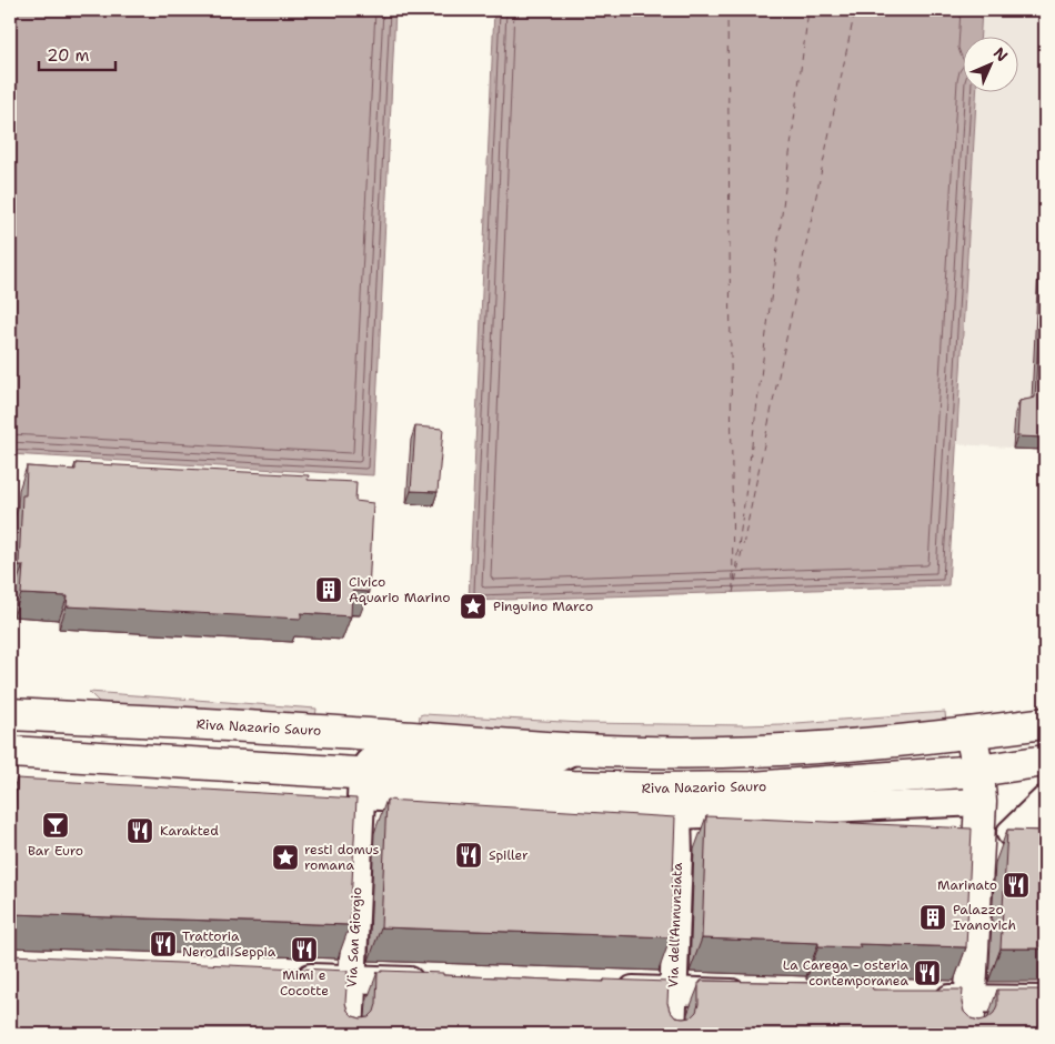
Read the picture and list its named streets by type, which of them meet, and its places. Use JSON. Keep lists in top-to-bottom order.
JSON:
{
  "streets": {
    "main road": ["Riva Nazario Sauro"],
    "street": ["Via dell'Annunziata", "Via San Giorgio"]
  },
  "crossings": [
    ["Riva Nazario Sauro", "Via dell'Annunziata"],
    ["Riva Nazario Sauro", "Via San Giorgio"]
  ],
  "places": {
    "building": ["Civico Aquario Marino", "Palazzo Ivanovich"],
    "place": ["Pinguino Marco", "resti domus romana"],
    "bar": ["Bar Euro"],
    "restaurant": [
      "Karakted",
      "Spiller",
      "Marinato",
      "Trattoria Nero di Seppia",
      "Mimi e Cocotte",
      "La Carega - osteria contemporanea"
    ]
  },
  "scale_bar": "20 m",
  "north": "top right"
}
